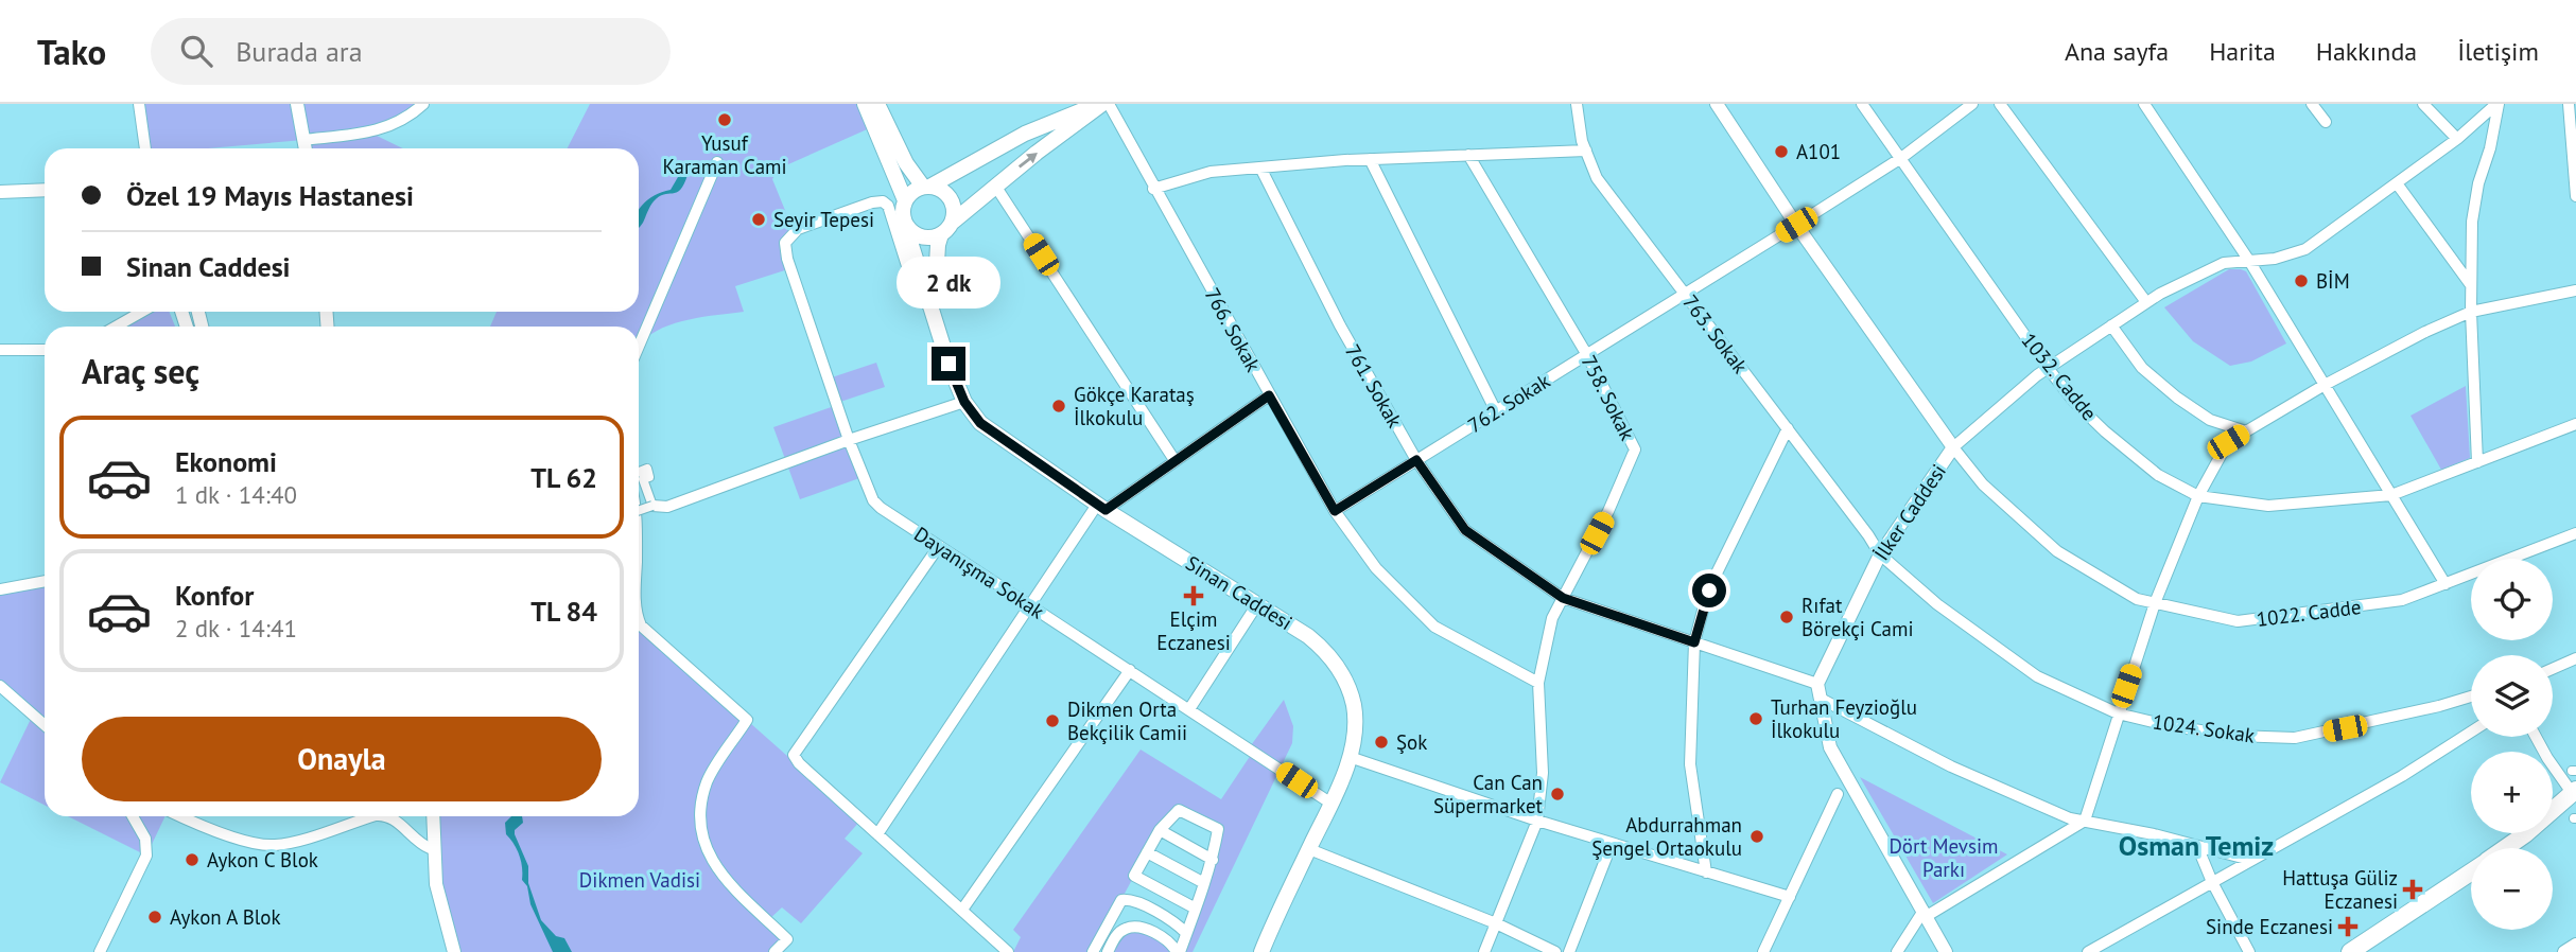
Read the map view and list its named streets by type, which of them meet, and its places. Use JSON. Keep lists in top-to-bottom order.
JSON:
{
  "streets": {
    "main road": ["Sinan Caddesi"],
    "street": [
      "766. Sokak",
      "763. Sokak",
      "1032. Cadde",
      "761. Sokak",
      "758. Sokak",
      "762. Sokak",
      "İlker Caddesi",
      "Dayanışma Sokak",
      "1022. Cadde",
      "1024. Sokak"
    ]
  },
  "crossings": [
    ["766. Sokak", "758. Sokak"],
    ["766. Sokak", "762. Sokak"],
    ["763. Sokak", "762. Sokak"],
    ["763. Sokak", "İlker Caddesi"],
    ["763. Sokak", "1024. Sokak"],
    ["1032. Cadde", "762. Sokak"],
    ["761. Sokak", "758. Sokak"],
    ["761. Sokak", "762. Sokak"],
    ["761. Sokak", "İlker Caddesi"],
    ["758. Sokak", "762. Sokak"],
    ["762. Sokak", "İlker Caddesi"],
    ["İlker Caddesi", "1022. Cadde"],
    ["İlker Caddesi", "1024. Sokak"],
    ["Dayanışma Sokak", "Sinan Caddesi"]
  ],
  "districts": ["Osman Temiz"],
  "parks": ["Dört Mevsim Parkı", "Dikmen Vadisi"],
  "places": {
    "other": [
      "Yusuf Karaman Cami",
      "A101",
      "Seyir Tepesi",
      "BİM",
      "Gökçe Karataş İlkokulu",
      "Rıfat Börekçi Cami",
      "Turhan Feyzioğlu İlkokulu",
      "Dikmen Orta Bekçilik Camii",
      "Şok",
      "Can Can Süpermarket",
      "Abdurrahman Şengel Ortaokulu",
      "Aykon C Blok",
      "Aykon A Blok"
    ],
    "health": ["Elçim Eczanesi", "Hattuşa Güliz Eczanesi", "Sinde Eczanesi"]
  },
  "page": {
    "header": "Tako",
    "search": "Burada ara",
    "nav": [
      "Ana sayfa",
      "Harita",
      "Hakkında",
      "İletişim"
    ],
    "banner": ["Özel 19 Mayıs Hastanesi", "Sinan Caddesi"],
    "bubble": "2 dk",
    "heading": "Araç seç",
    "list": [
      {
        "name": "Ekonomi",
        "note": "1 dk · 14:40",
        "value": "TL 62"
      },
      {
        "name": "Konfor",
        "note": "2 dk · 14:41",
        "value": "TL 84"
      }
    ],
    "map_buttons": ["+", "−"],
    "buttons": "Onayla"
  }
}
